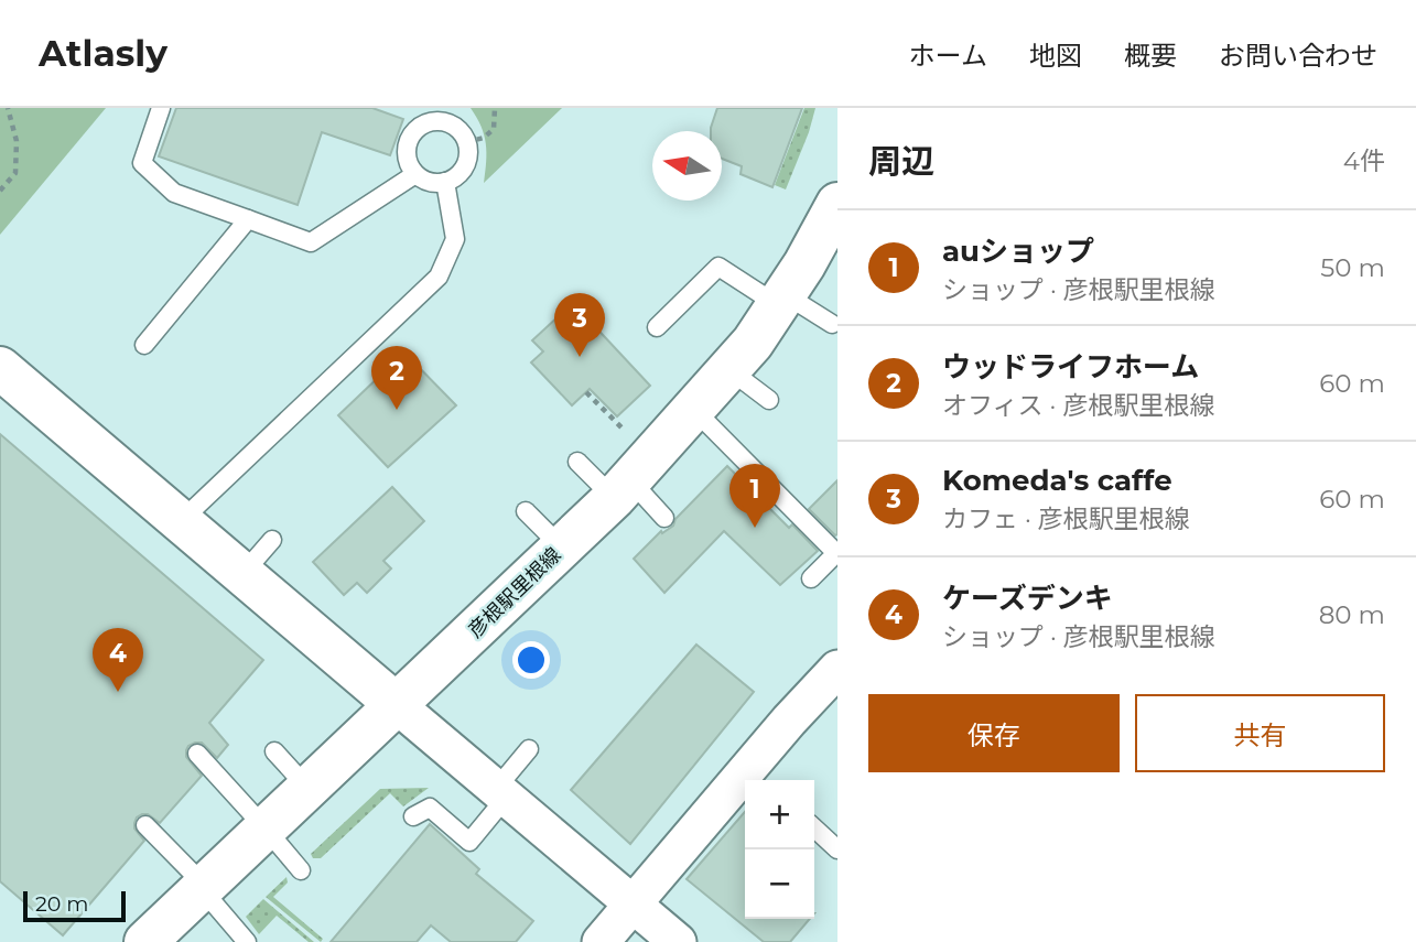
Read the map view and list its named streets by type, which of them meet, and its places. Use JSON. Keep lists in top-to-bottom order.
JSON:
{
  "streets": {
    "street": ["彦根駅里根線"]
  },
  "scale_bar": "20 m",
  "north": "left",
  "page": {
    "header": "Atlasly",
    "nav": [
      "ホーム",
      "地図",
      "概要",
      "お問い合わせ"
    ],
    "heading": ["周辺", "4件"],
    "list": [
      {
        "mark": "1",
        "name": "auショップ",
        "note": "ショップ · 彦根駅里根線",
        "value": "50 m"
      },
      {
        "mark": "2",
        "name": "ウッドライフホーム",
        "note": "オフィス · 彦根駅里根線",
        "value": "60 m"
      },
      {
        "mark": "3",
        "name": "Komeda's caffe",
        "note": "カフェ · 彦根駅里根線",
        "value": "60 m"
      },
      {
        "mark": "4",
        "name": "ケーズデンキ",
        "note": "ショップ · 彦根駅里根線",
        "value": "80 m"
      }
    ],
    "pins": [
      "3",
      "2",
      "1",
      "4"
    ],
    "buttons": ["保存", "共有"],
    "map_buttons": ["+", "−"],
    "scale": "20 m"
  }
}
